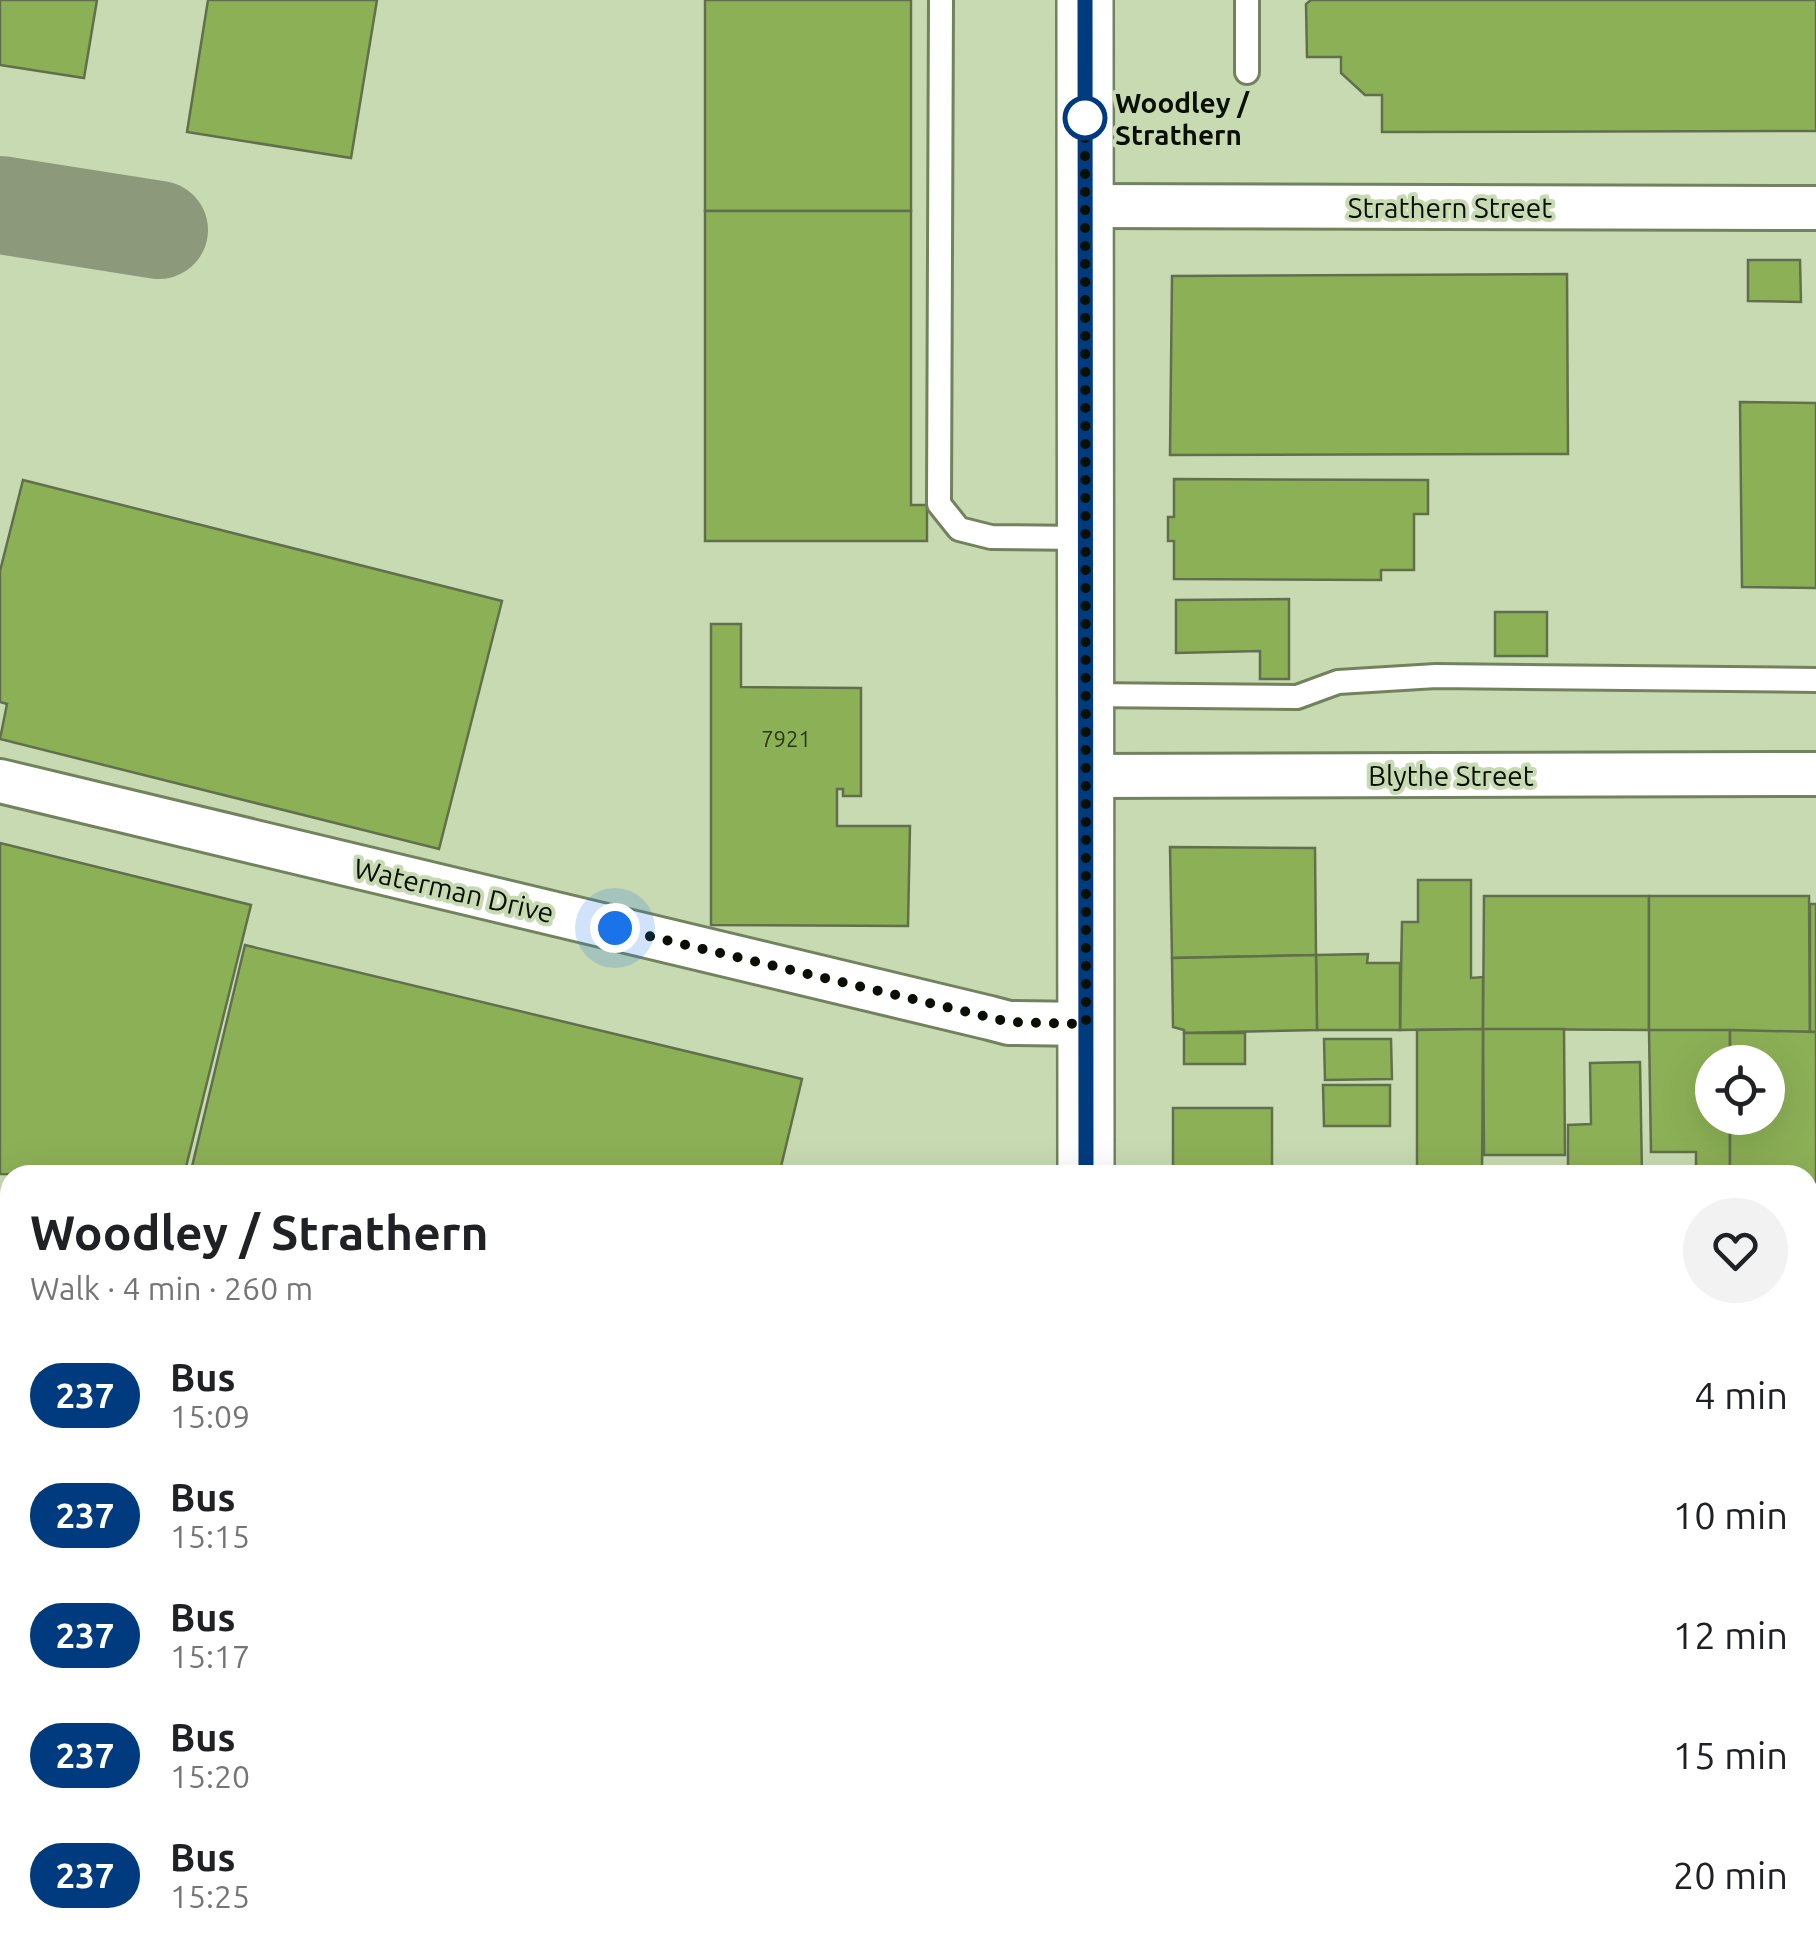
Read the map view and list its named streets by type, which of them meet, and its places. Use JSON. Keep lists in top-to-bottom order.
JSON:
{
  "streets": {
    "street": ["Strathern Street", "Blythe Street", "Waterman Drive"]
  },
  "places": ["Woodley / Strathern"],
  "lines": ["bus line 237"],
  "house_numbers": ["7921"],
  "page": {
    "heading": ["Woodley / Strathern", "Walk · 4 min · 260 m"],
    "list": [
      {
        "mark": "237",
        "name": "Bus",
        "note": "15:09",
        "value": "4 min"
      },
      {
        "mark": "237",
        "name": "Bus",
        "note": "15:15",
        "value": "10 min"
      },
      {
        "mark": "237",
        "name": "Bus",
        "note": "15:17",
        "value": "12 min"
      },
      {
        "mark": "237",
        "name": "Bus",
        "note": "15:20",
        "value": "15 min"
      },
      {
        "mark": "237",
        "name": "Bus",
        "note": "15:25",
        "value": "20 min"
      }
    ]
  }
}
